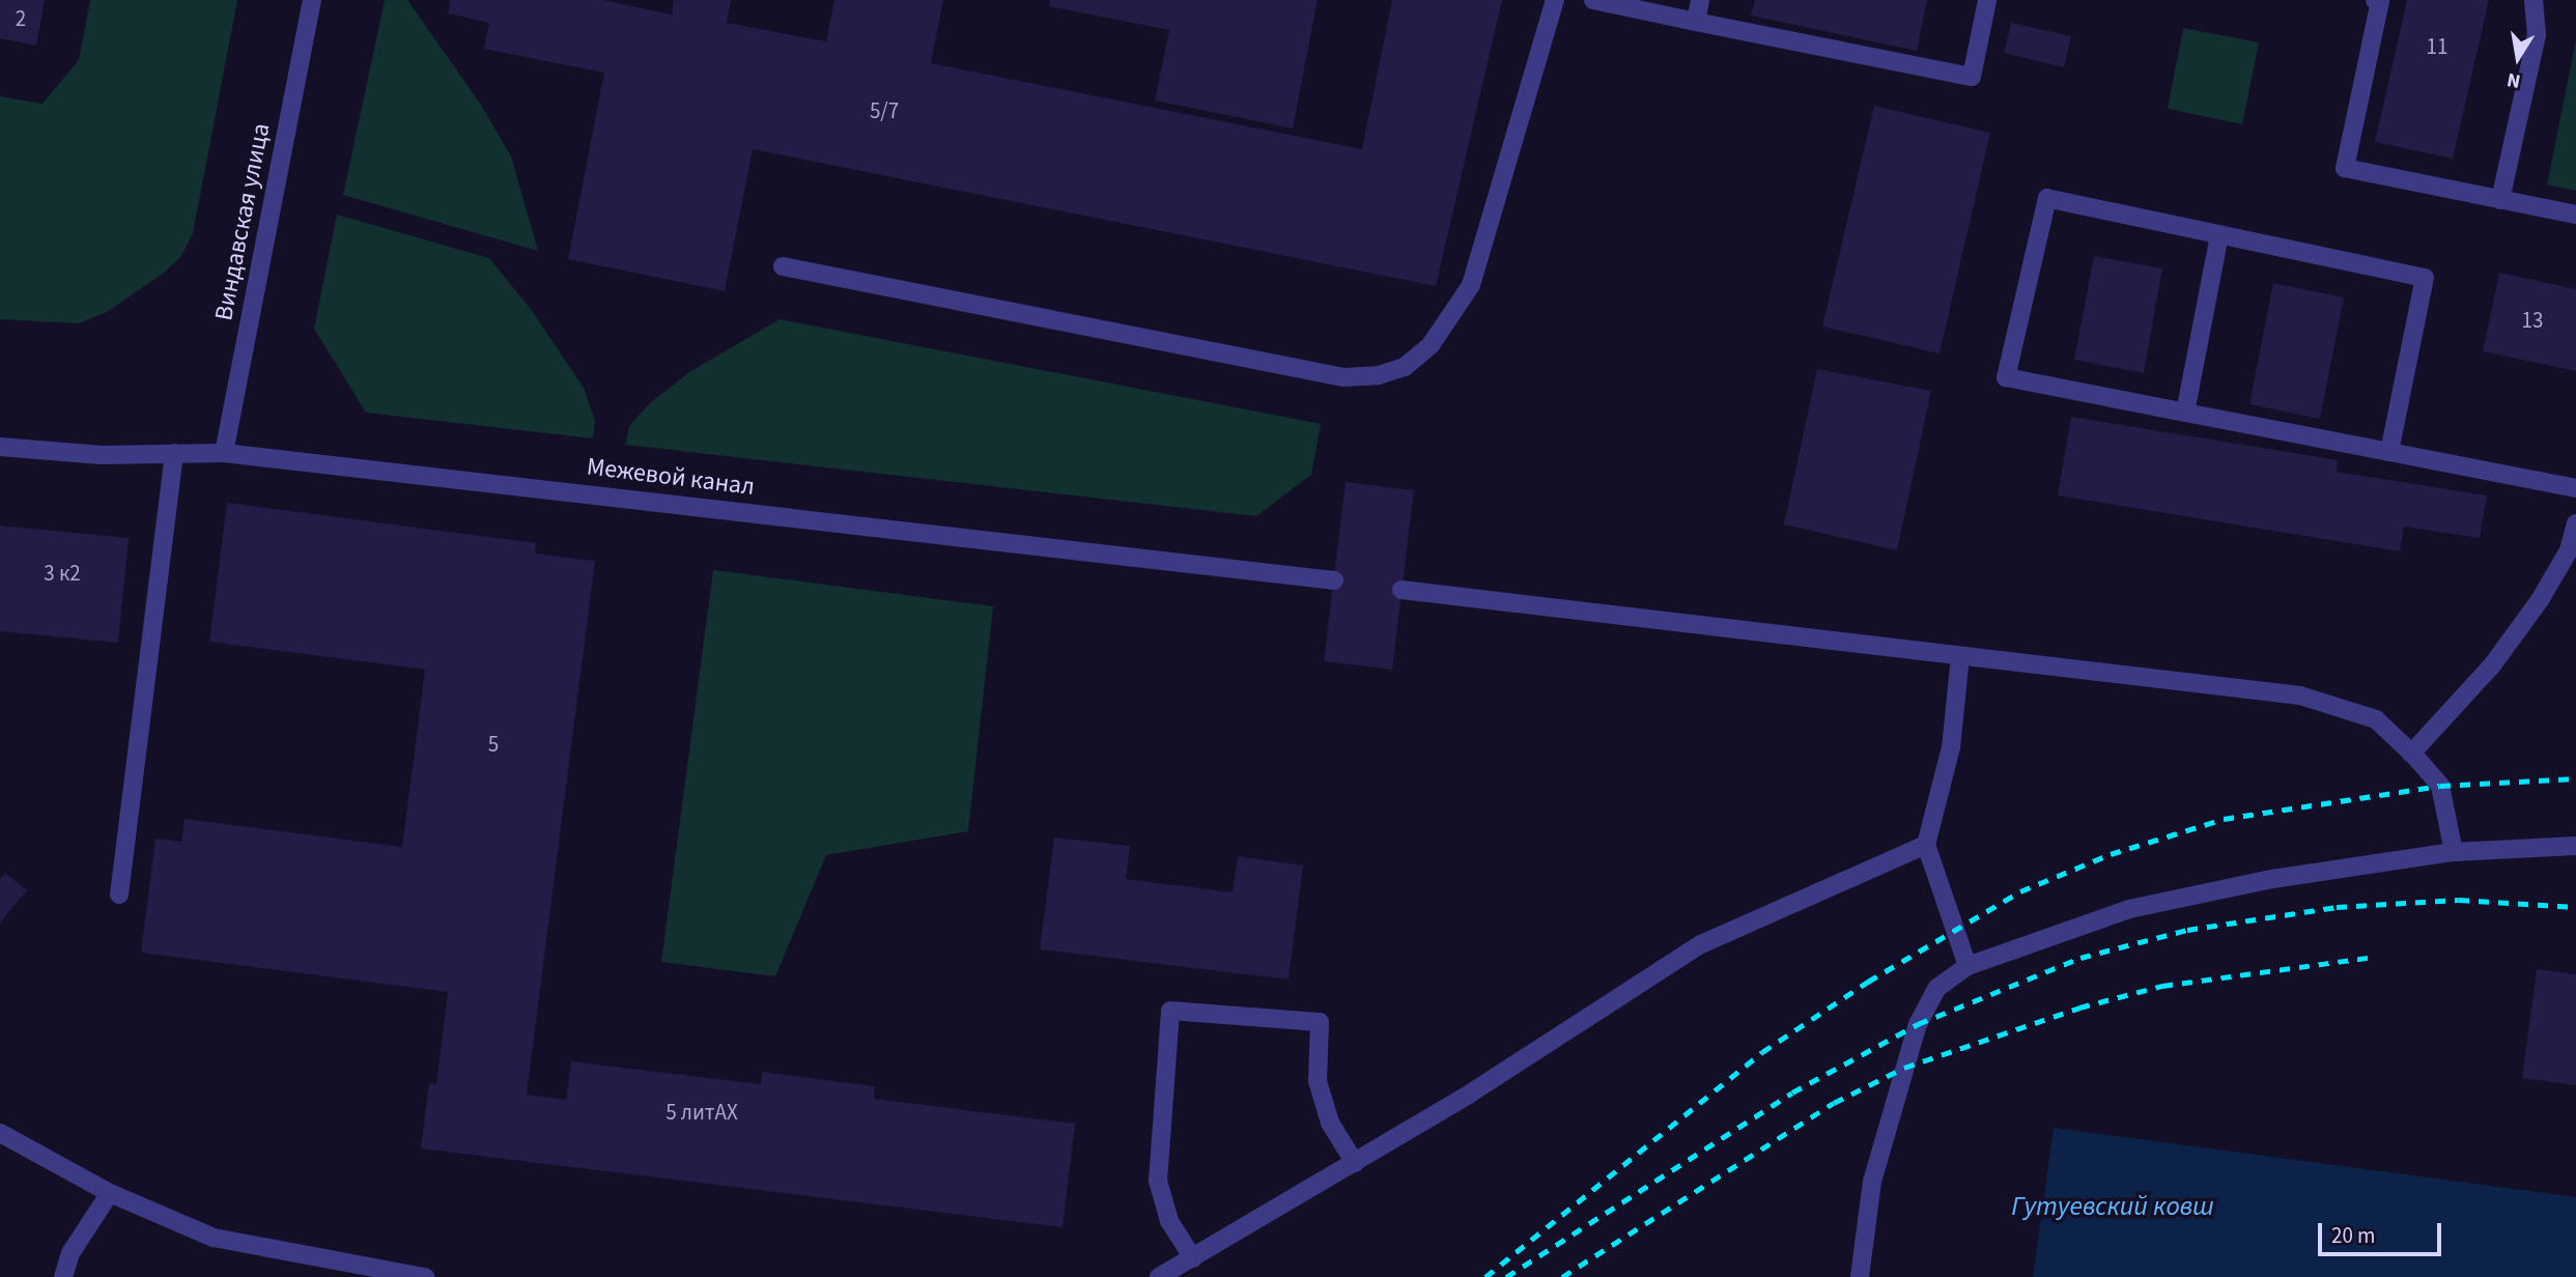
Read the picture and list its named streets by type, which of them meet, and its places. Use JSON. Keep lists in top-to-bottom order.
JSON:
{
  "streets": {
    "street": ["Виндавская улица", "Межевой канал"]
  },
  "crossings": [
    ["Виндавская улица", "Межевой канал"]
  ],
  "water": ["Гутуевский ковш"],
  "house_numbers": [
    "2",
    "11",
    "5/7",
    "13",
    "3 к2",
    "5",
    "5 литАХ"
  ],
  "scale_bar": "20 m",
  "north": "bottom"
}
